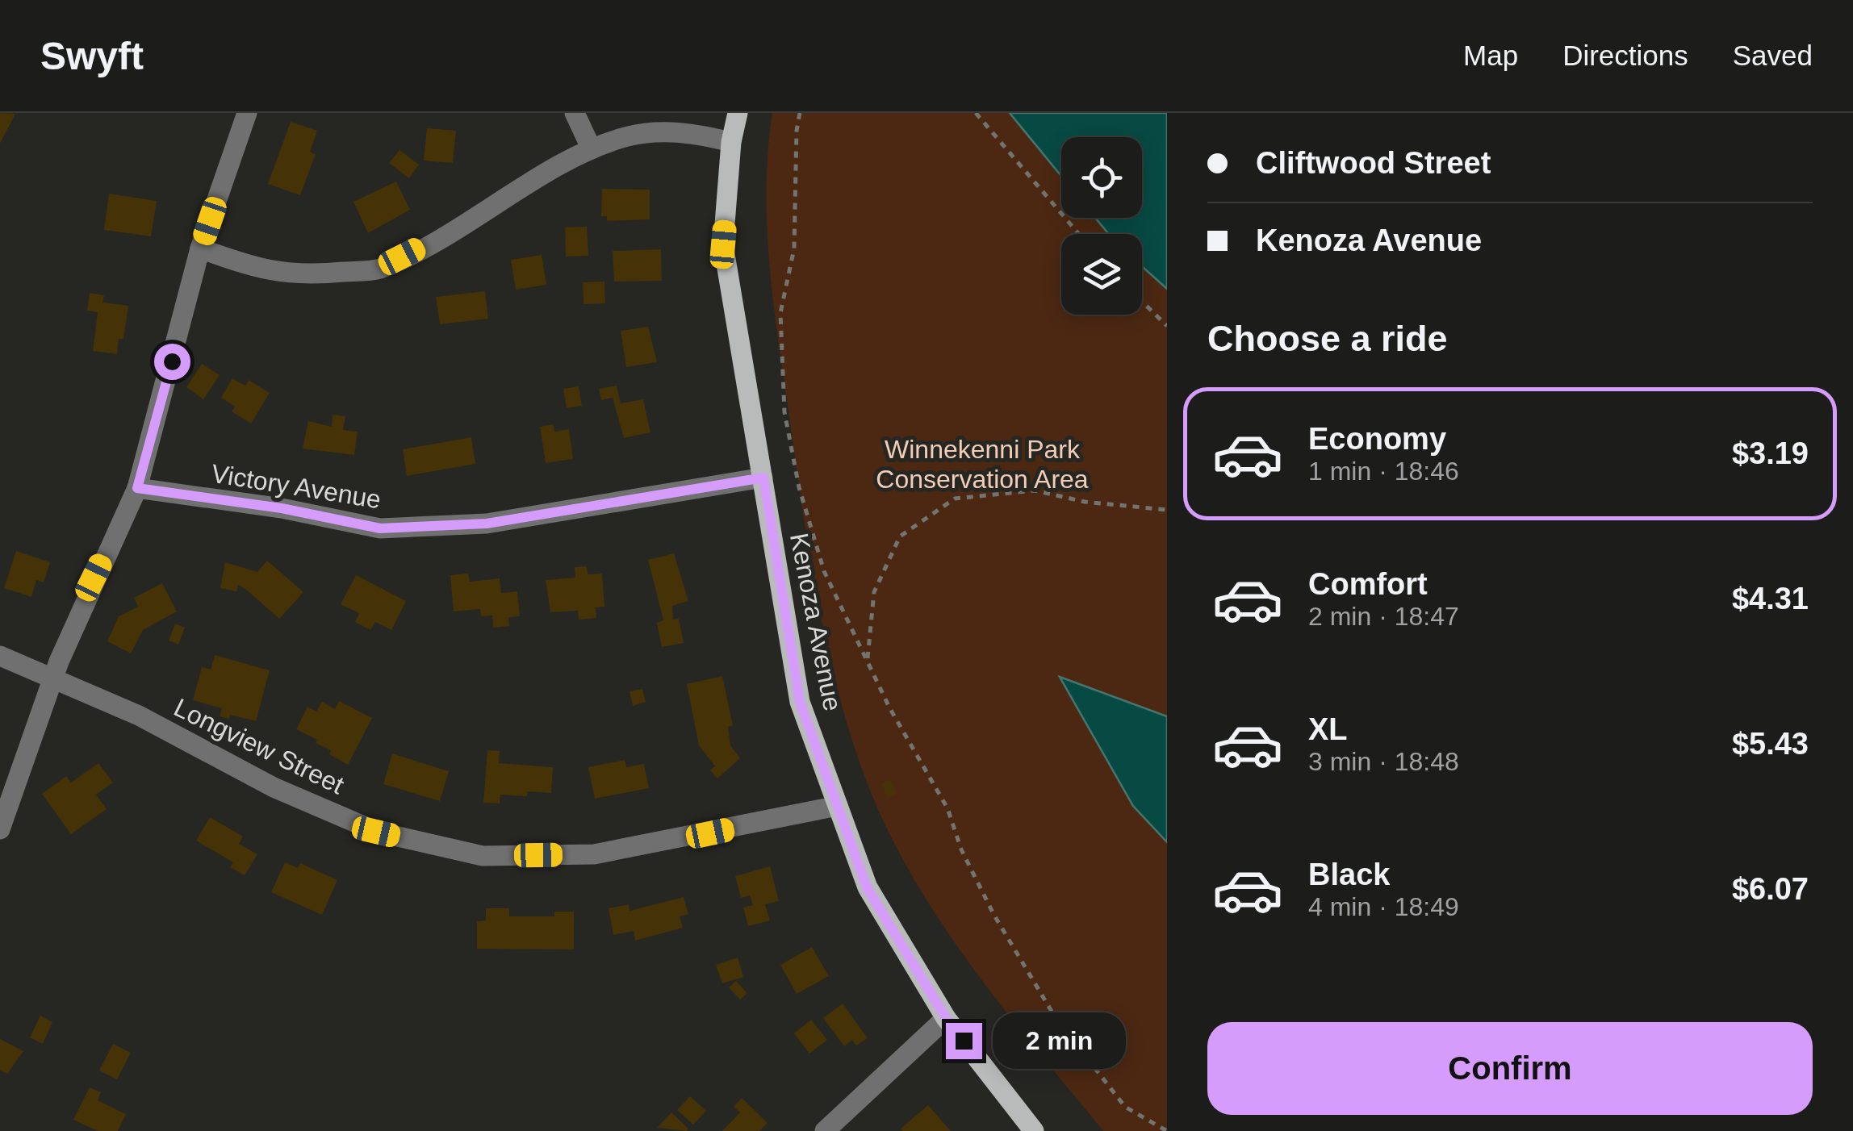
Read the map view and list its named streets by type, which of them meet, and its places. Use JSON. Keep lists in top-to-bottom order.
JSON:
{
  "streets": {
    "main road": ["Kenoza Avenue"],
    "street": ["Victory Avenue", "Longview Street"]
  },
  "crossings": [
    ["Victory Avenue", "Kenoza Avenue"],
    ["Kenoza Avenue", "Longview Street"]
  ],
  "parks": ["Winnekenni Park Conservation Area"],
  "page": {
    "header": "Swyft",
    "nav": ["Map", "Directions", "Saved"],
    "banner": ["Cliftwood Street", "Kenoza Avenue"],
    "heading": "Choose a ride",
    "list": [
      {
        "name": "Economy",
        "note": "1 min · 18:46",
        "value": "$3.19"
      },
      {
        "name": "Comfort",
        "note": "2 min · 18:47",
        "value": "$4.31"
      },
      {
        "name": "XL",
        "note": "3 min · 18:48",
        "value": "$5.43"
      },
      {
        "name": "Black",
        "note": "4 min · 18:49",
        "value": "$6.07"
      }
    ],
    "buttons": "Confirm",
    "bubble": "2 min"
  }
}
